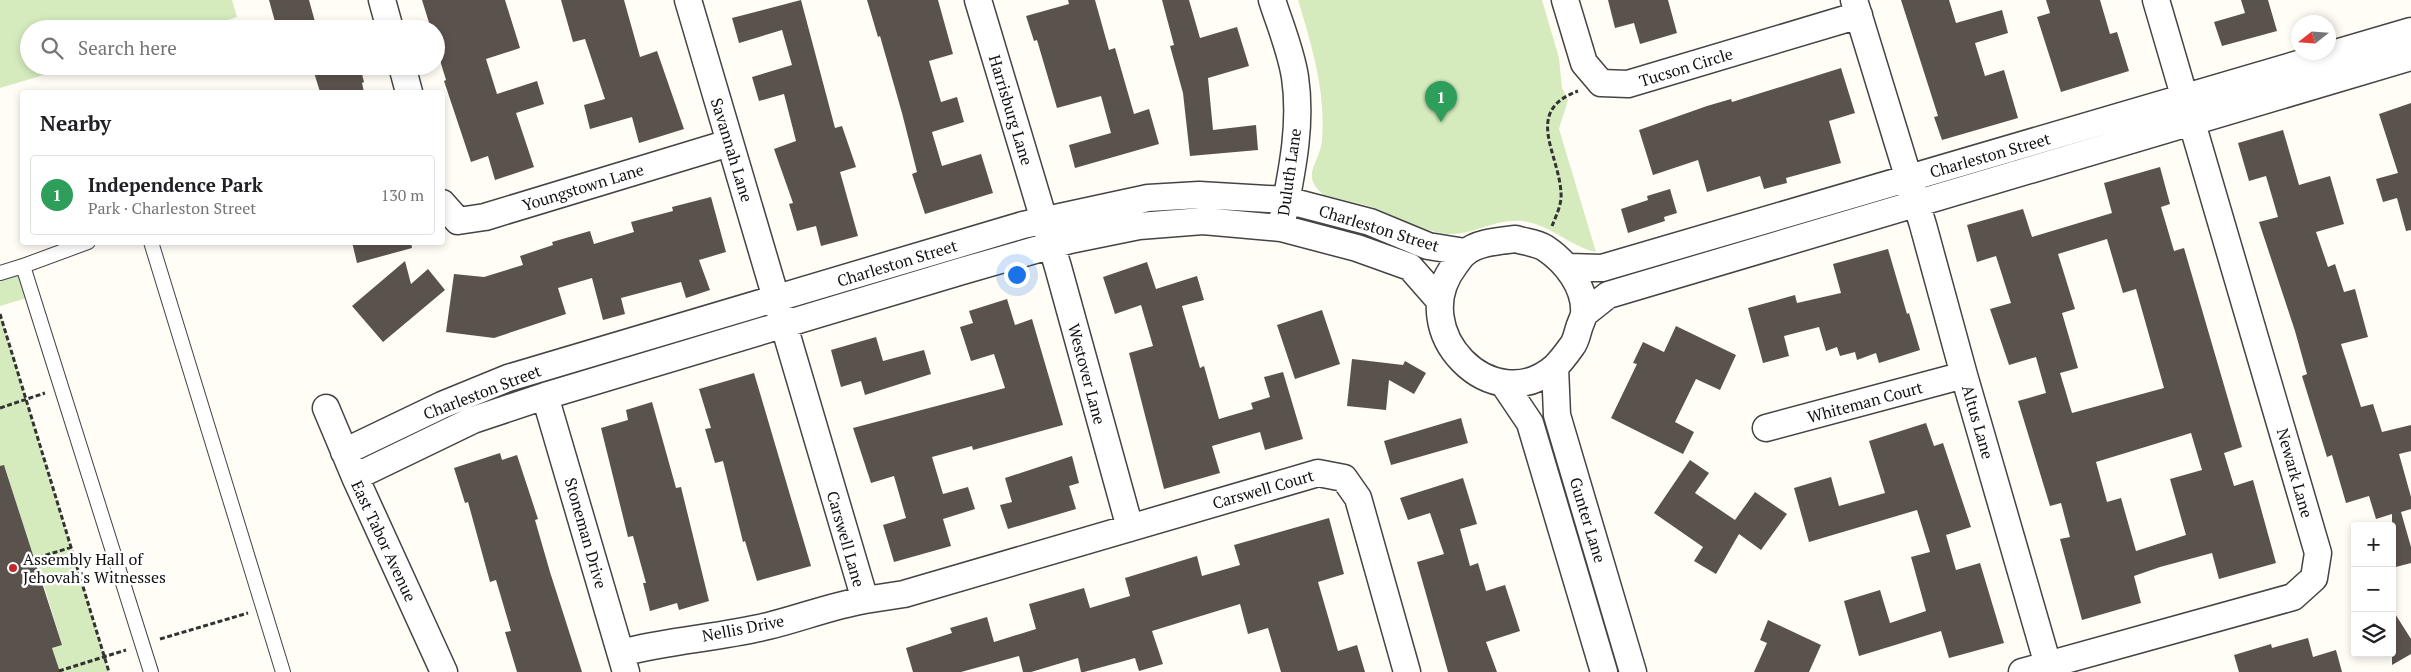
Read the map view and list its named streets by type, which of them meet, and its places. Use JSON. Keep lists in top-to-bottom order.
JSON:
{
  "streets": {
    "street": [
      "Tucson Circle",
      "Harrisburg Lane",
      "Savannah Lane",
      "Charleston Street",
      "Duluth Lane",
      "Youngstown Lane",
      "Westover Lane",
      "Whiteman Court",
      "Altus Lane",
      "Newark Lane",
      "Carswell Court",
      "Gunter Lane",
      "Stoneman Drive",
      "Carswell Lane",
      "East Tabor Avenue",
      "Nellis Drive"
    ]
  },
  "crossings": [
    ["Tucson Circle", "Charleston Street"],
    ["Tucson Circle", "Altus Lane"],
    ["Harrisburg Lane", "Charleston Street"],
    ["Harrisburg Lane", "Westover Lane"],
    ["Savannah Lane", "Charleston Street"],
    ["Savannah Lane", "Youngstown Lane"],
    ["Savannah Lane", "Carswell Lane"],
    ["Charleston Street", "Duluth Lane"],
    ["Charleston Street", "Westover Lane"],
    ["Charleston Street", "Altus Lane"],
    ["Charleston Street", "Newark Lane"],
    ["Charleston Street", "Gunter Lane"],
    ["Charleston Street", "Stoneman Drive"],
    ["Charleston Street", "Carswell Lane"],
    ["Charleston Street", "East Tabor Avenue"],
    ["Westover Lane", "Carswell Court"],
    ["Westover Lane", "Carswell Lane"],
    ["Whiteman Court", "Altus Lane"],
    ["Altus Lane", "Newark Lane"],
    ["Carswell Court", "Carswell Lane"],
    ["Stoneman Drive", "Nellis Drive"],
    ["Carswell Lane", "Nellis Drive"]
  ],
  "places": ["Assembly Hall of Jehovah's Witnesses"],
  "north": "left",
  "page": {
    "search": "Search here",
    "pins": "1",
    "heading": "Nearby",
    "list": [
      {
        "mark": "1",
        "name": "Independence Park",
        "note": "Park · Charleston Street",
        "value": "130 m"
      }
    ],
    "map_buttons": ["+", "−"]
  }
}
